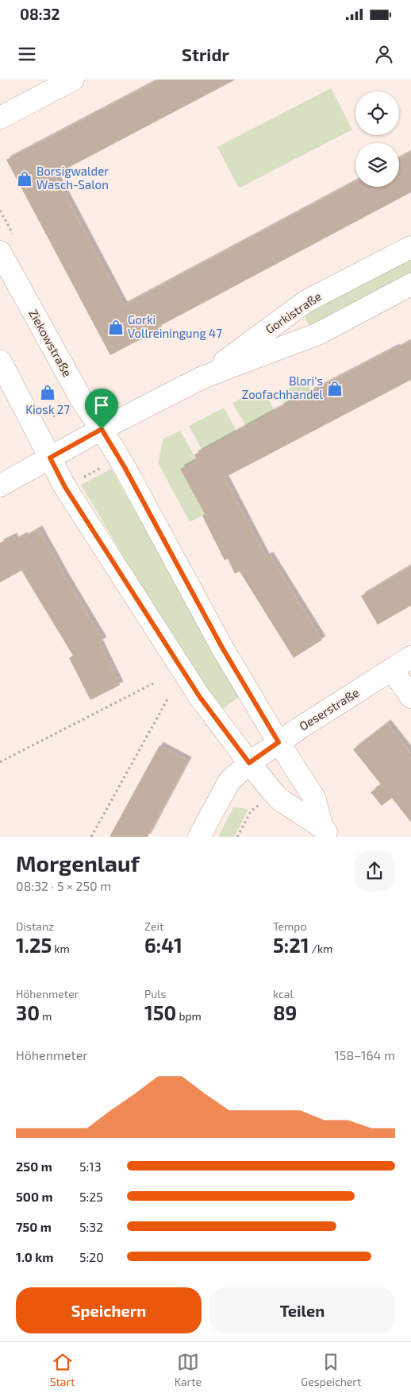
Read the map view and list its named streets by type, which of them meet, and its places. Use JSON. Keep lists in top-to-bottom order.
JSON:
{
  "streets": {
    "street": ["Gorkistraße", "Ziekowstraße", "Oeserstraße"]
  },
  "crossings": [
    ["Gorkistraße", "Ziekowstraße"],
    ["Ziekowstraße", "Oeserstraße"]
  ],
  "places": {
    "shop": [
      "Borsigwalder Wasch-Salon",
      "Gorki Vollreiningung 47",
      "Blori's Zoofachhandel",
      "Kiosk 27"
    ]
  },
  "page": {
    "status": "08:32",
    "header": "Stridr",
    "heading": ["Morgenlauf", "08:32 · 5 × 250 m"],
    "stats": [
      ["Distanz", "1.25 km"],
      ["Zeit", "6:41"],
      ["Tempo", "5:21 /km"],
      ["Höhenmeter", "30 m"],
      ["Puls", "150 bpm"],
      ["kcal", "89"]
    ],
    "chart": ["Höhenmeter", "158–164 m"],
    "list": [
      {
        "name": "250 m",
        "note": "5:13"
      },
      {
        "name": "500 m",
        "note": "5:25"
      },
      {
        "name": "750 m",
        "note": "5:32"
      },
      {
        "name": "1.0 km",
        "note": "5:20"
      }
    ],
    "buttons": ["Speichern", "Teilen"],
    "tabs": ["Start", "Karte", "Gespeichert"]
  }
}
